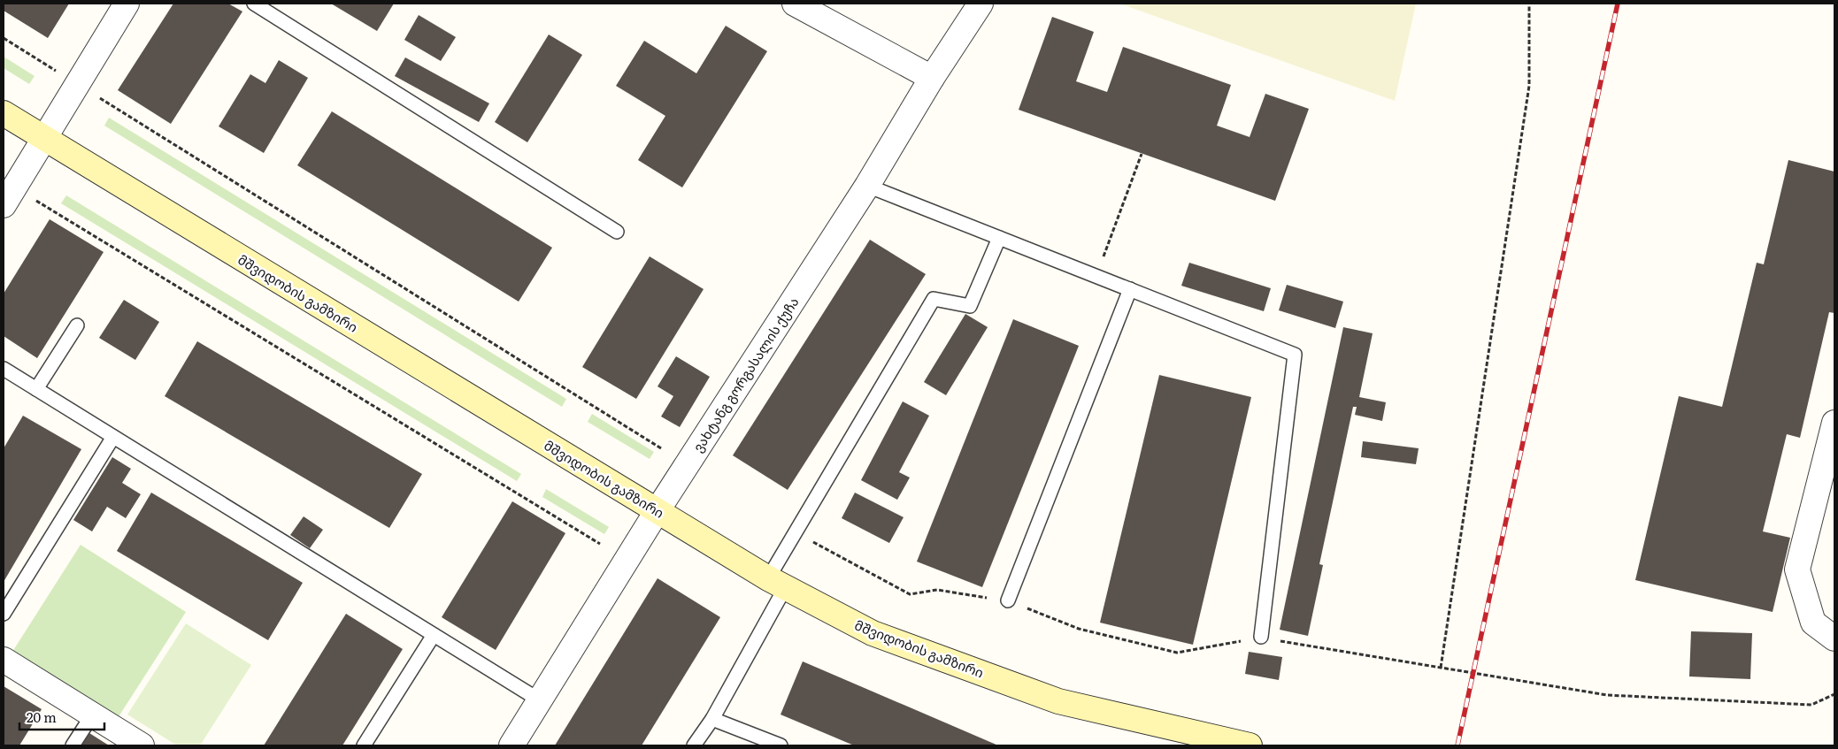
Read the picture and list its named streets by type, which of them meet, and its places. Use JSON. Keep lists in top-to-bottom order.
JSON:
{
  "streets": {
    "main road": ["მშვიდობის გამზირი"],
    "street": ["ვახტანგ გორგასალის ქუჩა"]
  },
  "crossings": [
    ["მშვიდობის გამზირი", "ვახტანგ გორგასალის ქუჩა"]
  ],
  "scale_bar": "20 m"
}
